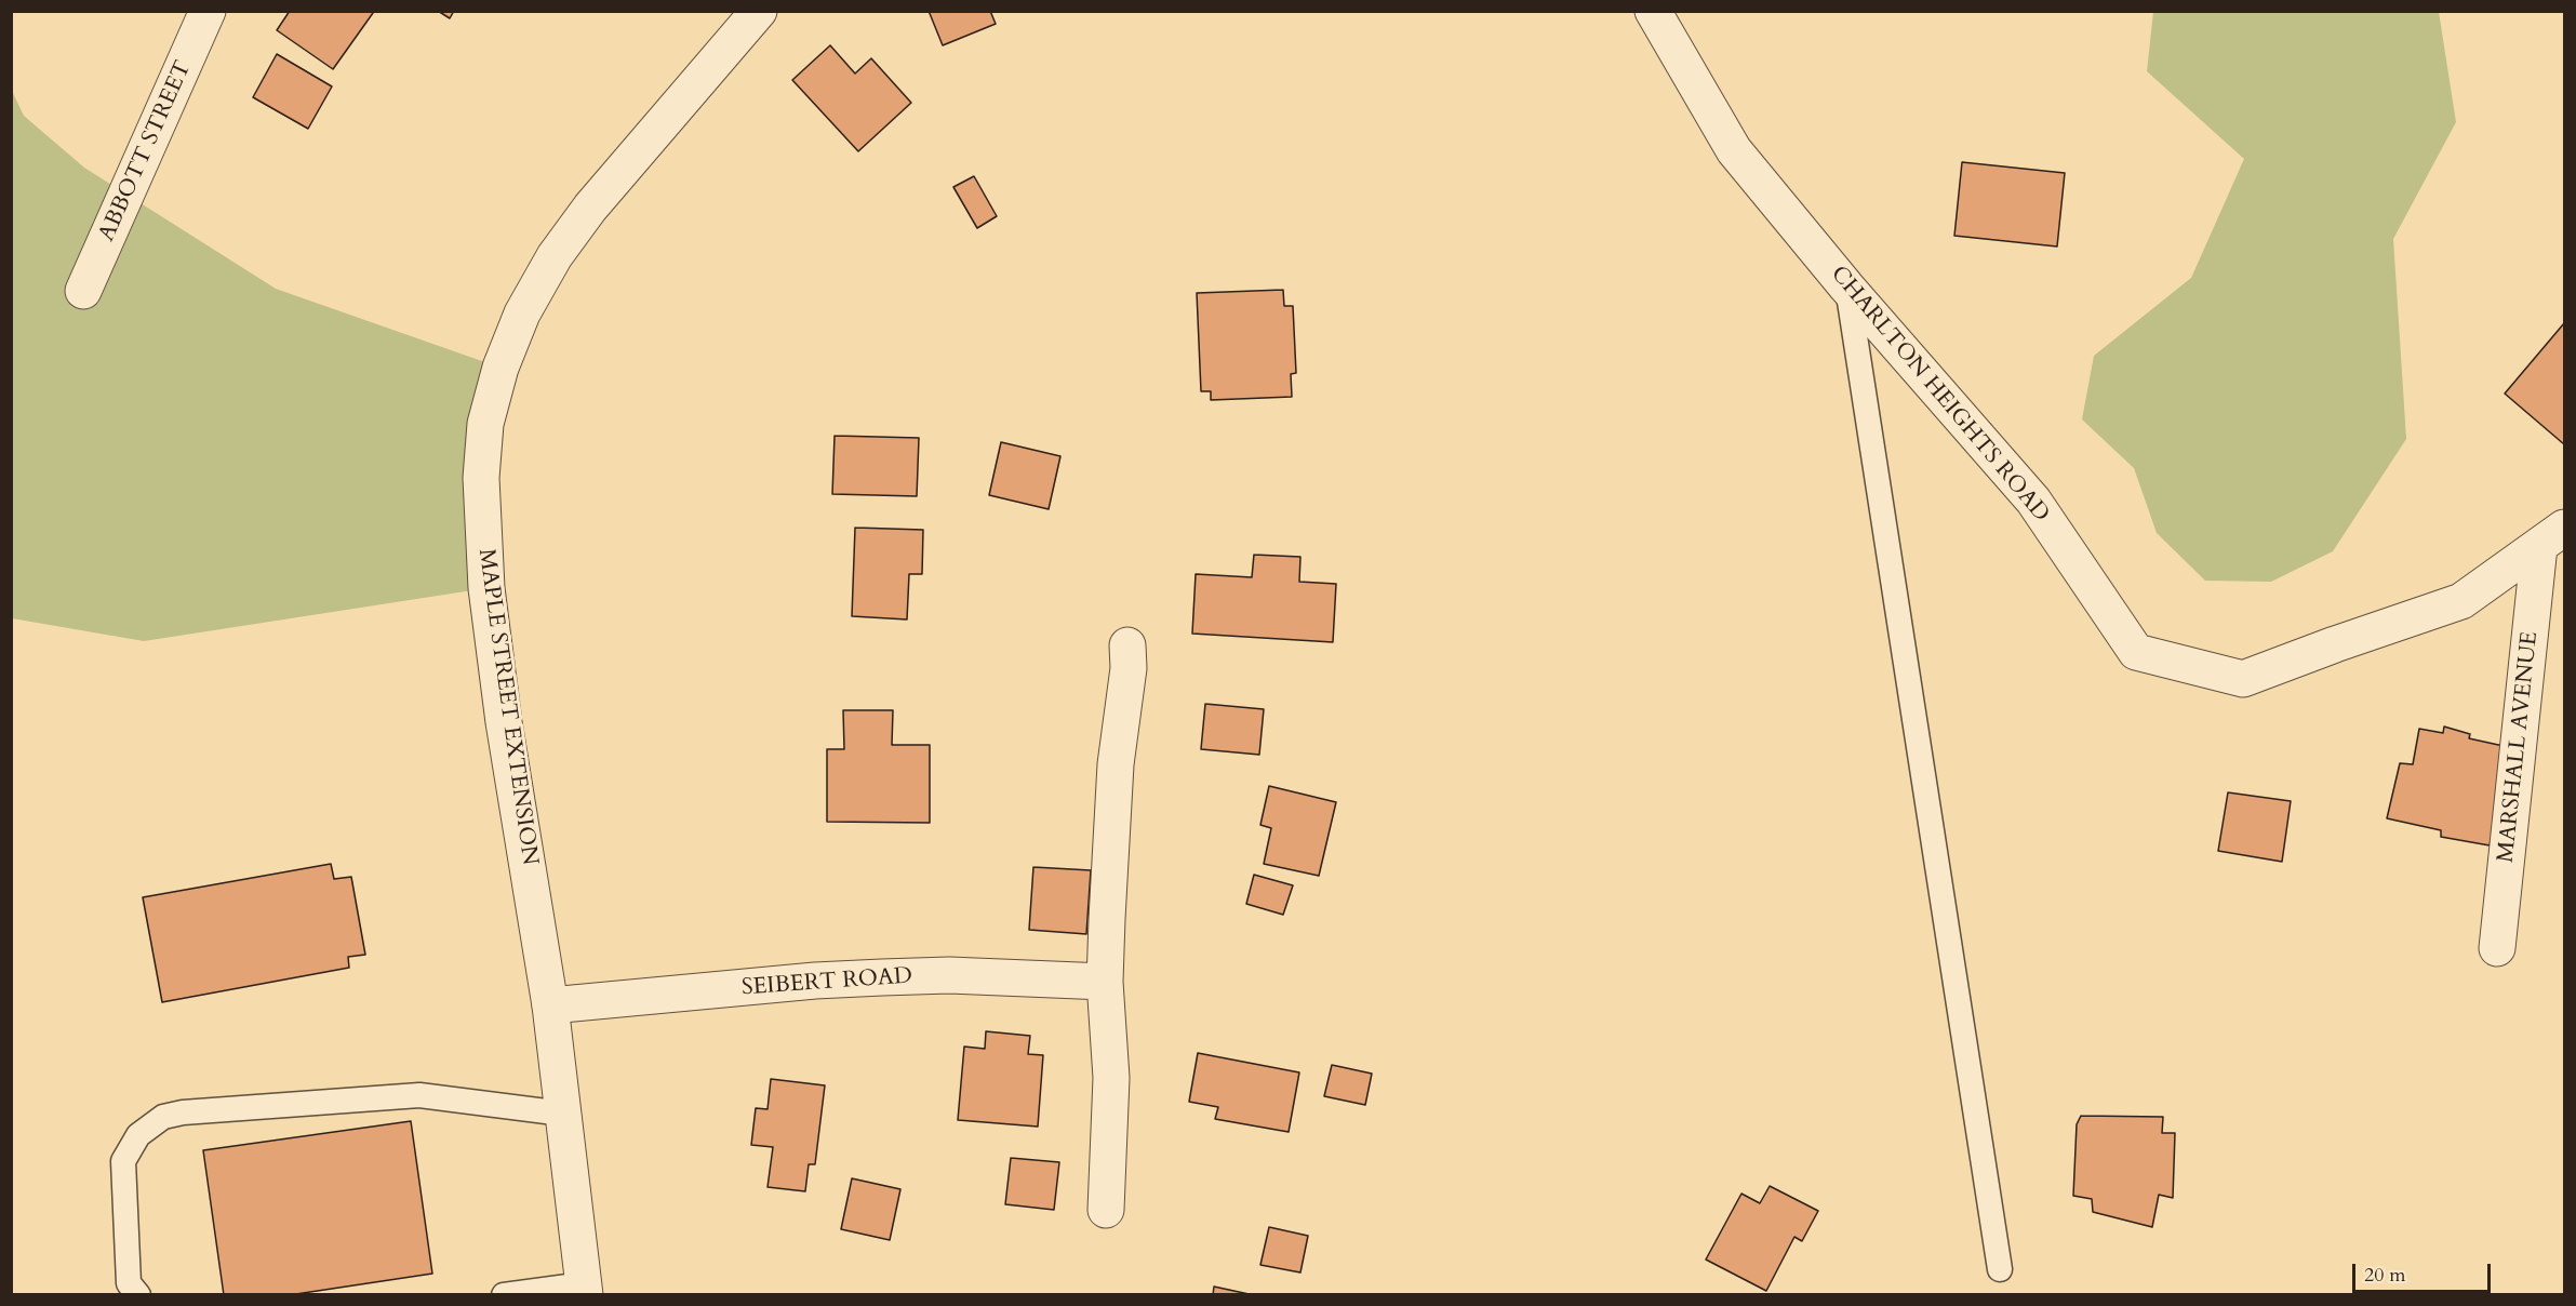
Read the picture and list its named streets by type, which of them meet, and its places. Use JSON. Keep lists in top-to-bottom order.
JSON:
{
  "streets": {
    "street": [
      "ABBOTT STREET",
      "CHARLTON HEIGHTS ROAD",
      "MAPLE STREET EXTENSION",
      "MARSHALL AVENUE",
      "SEIBERT ROAD"
    ]
  },
  "crossings": [
    ["CHARLTON HEIGHTS ROAD", "MARSHALL AVENUE"],
    ["MAPLE STREET EXTENSION", "SEIBERT ROAD"]
  ],
  "scale_bar": "20 m"
}
